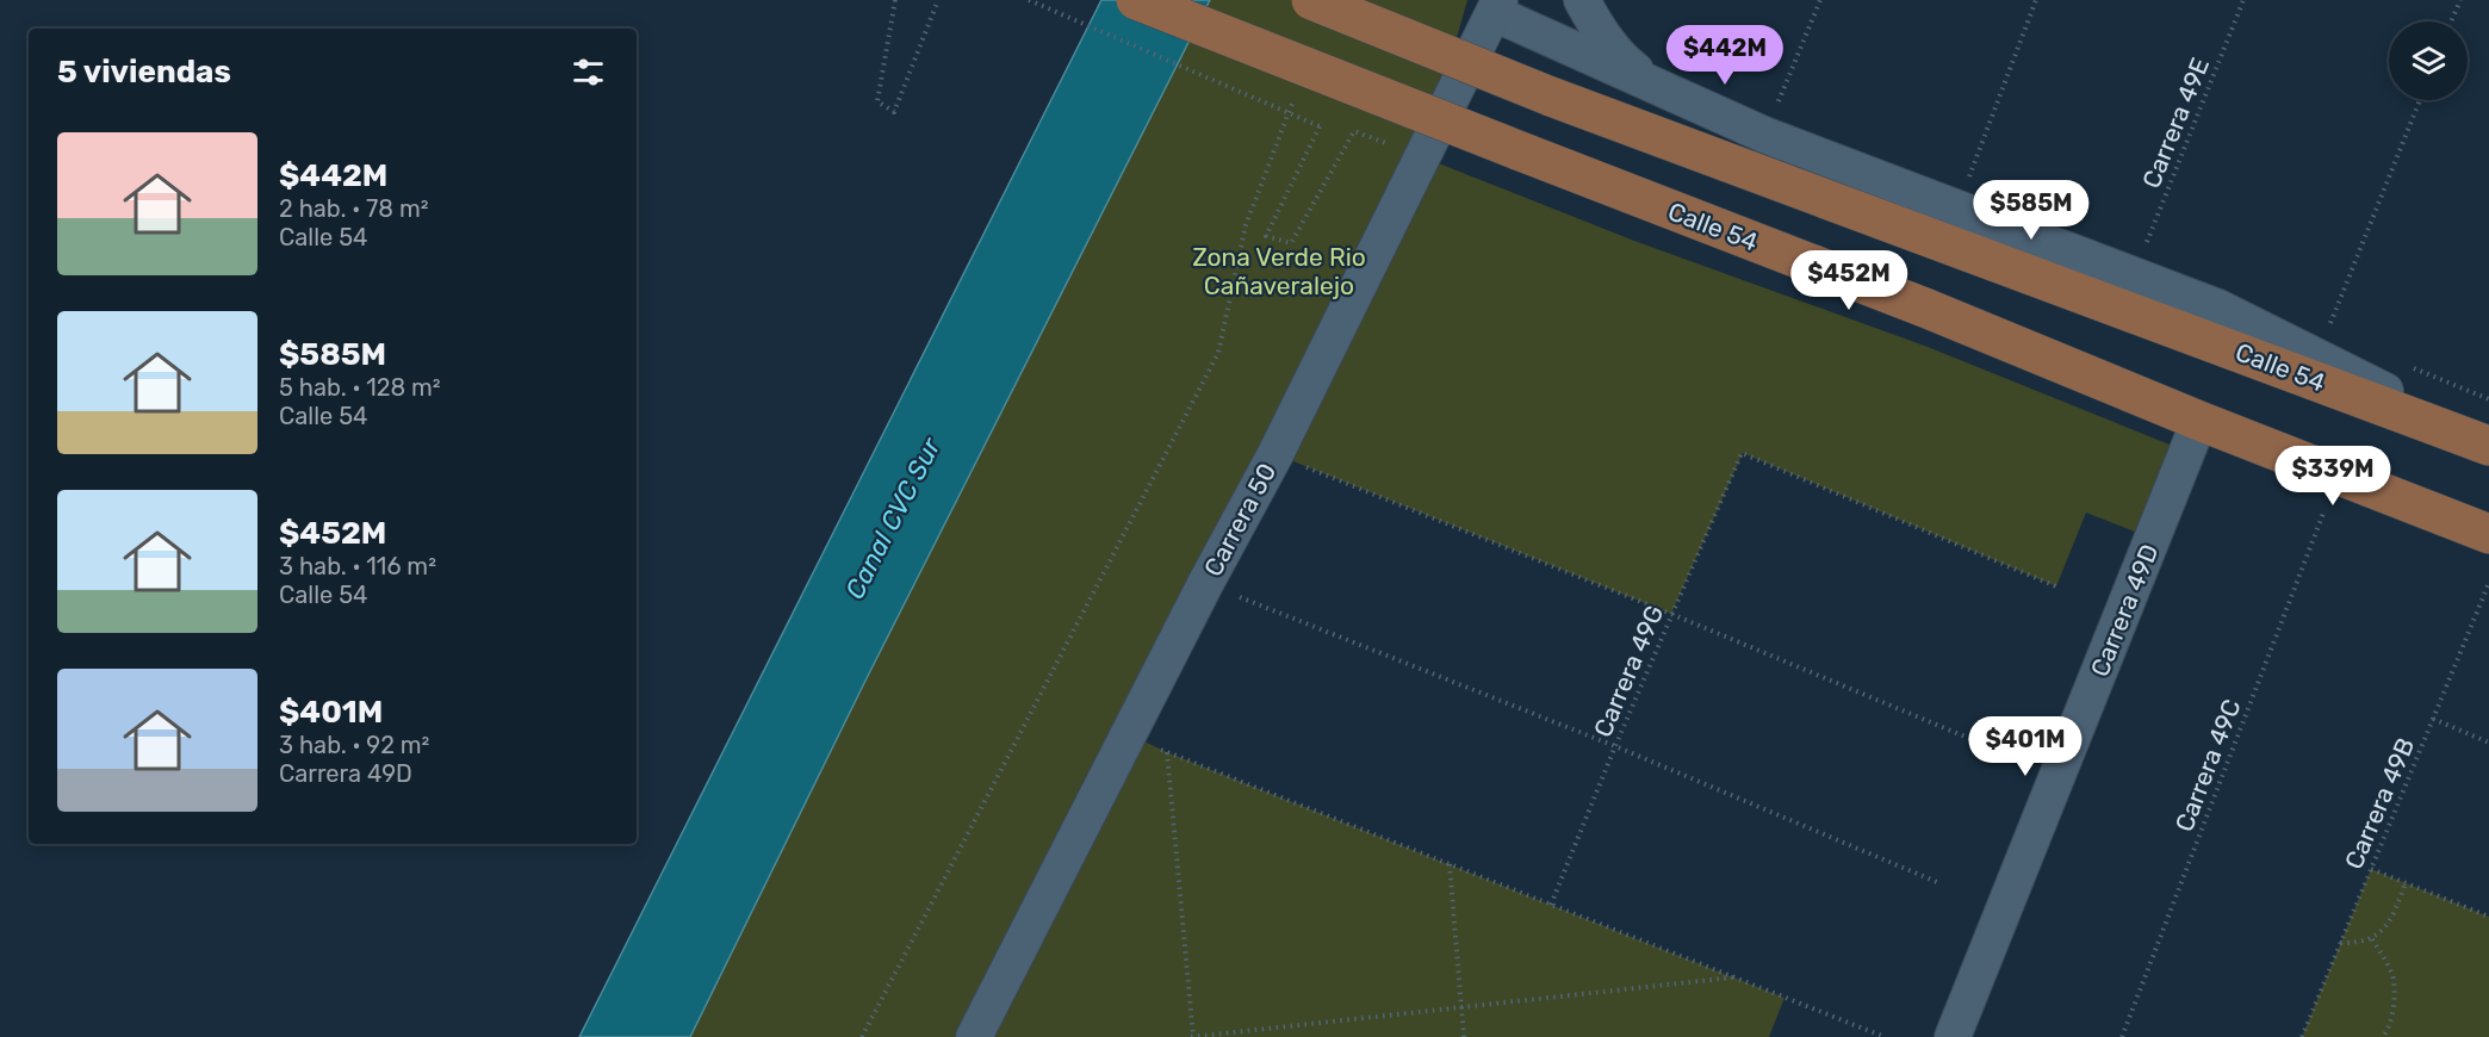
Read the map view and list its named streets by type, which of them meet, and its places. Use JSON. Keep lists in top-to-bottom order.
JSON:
{
  "streets": {
    "main road": ["Calle 54"],
    "street": ["Carrera 50", "Carrera 49D"],
    "path": [
      "Carrera 49E",
      "Carrera 49G",
      "Carrera 49C",
      "Carrera 49B"
    ]
  },
  "crossings": [
    ["Calle 54", "Carrera 50"],
    ["Calle 54", "Carrera 49D"]
  ],
  "water": ["Canal CVC Sur"],
  "parks": ["Zona Verde Rio Cañaveralejo"],
  "page": {
    "price": [
      "$442M",
      "$585M",
      "$452M",
      "$339M",
      "$401M"
    ],
    "heading": "5 viviendas",
    "list": [
      {
        "name": "$442M",
        "note": "2 hab. · 78 m² · Calle 54"
      },
      {
        "name": "$585M",
        "note": "5 hab. · 128 m² · Calle 54"
      },
      {
        "name": "$452M",
        "note": "3 hab. · 116 m² · Calle 54"
      },
      {
        "name": "$401M",
        "note": "3 hab. · 92 m² · Carrera 49D"
      }
    ]
  }
}
